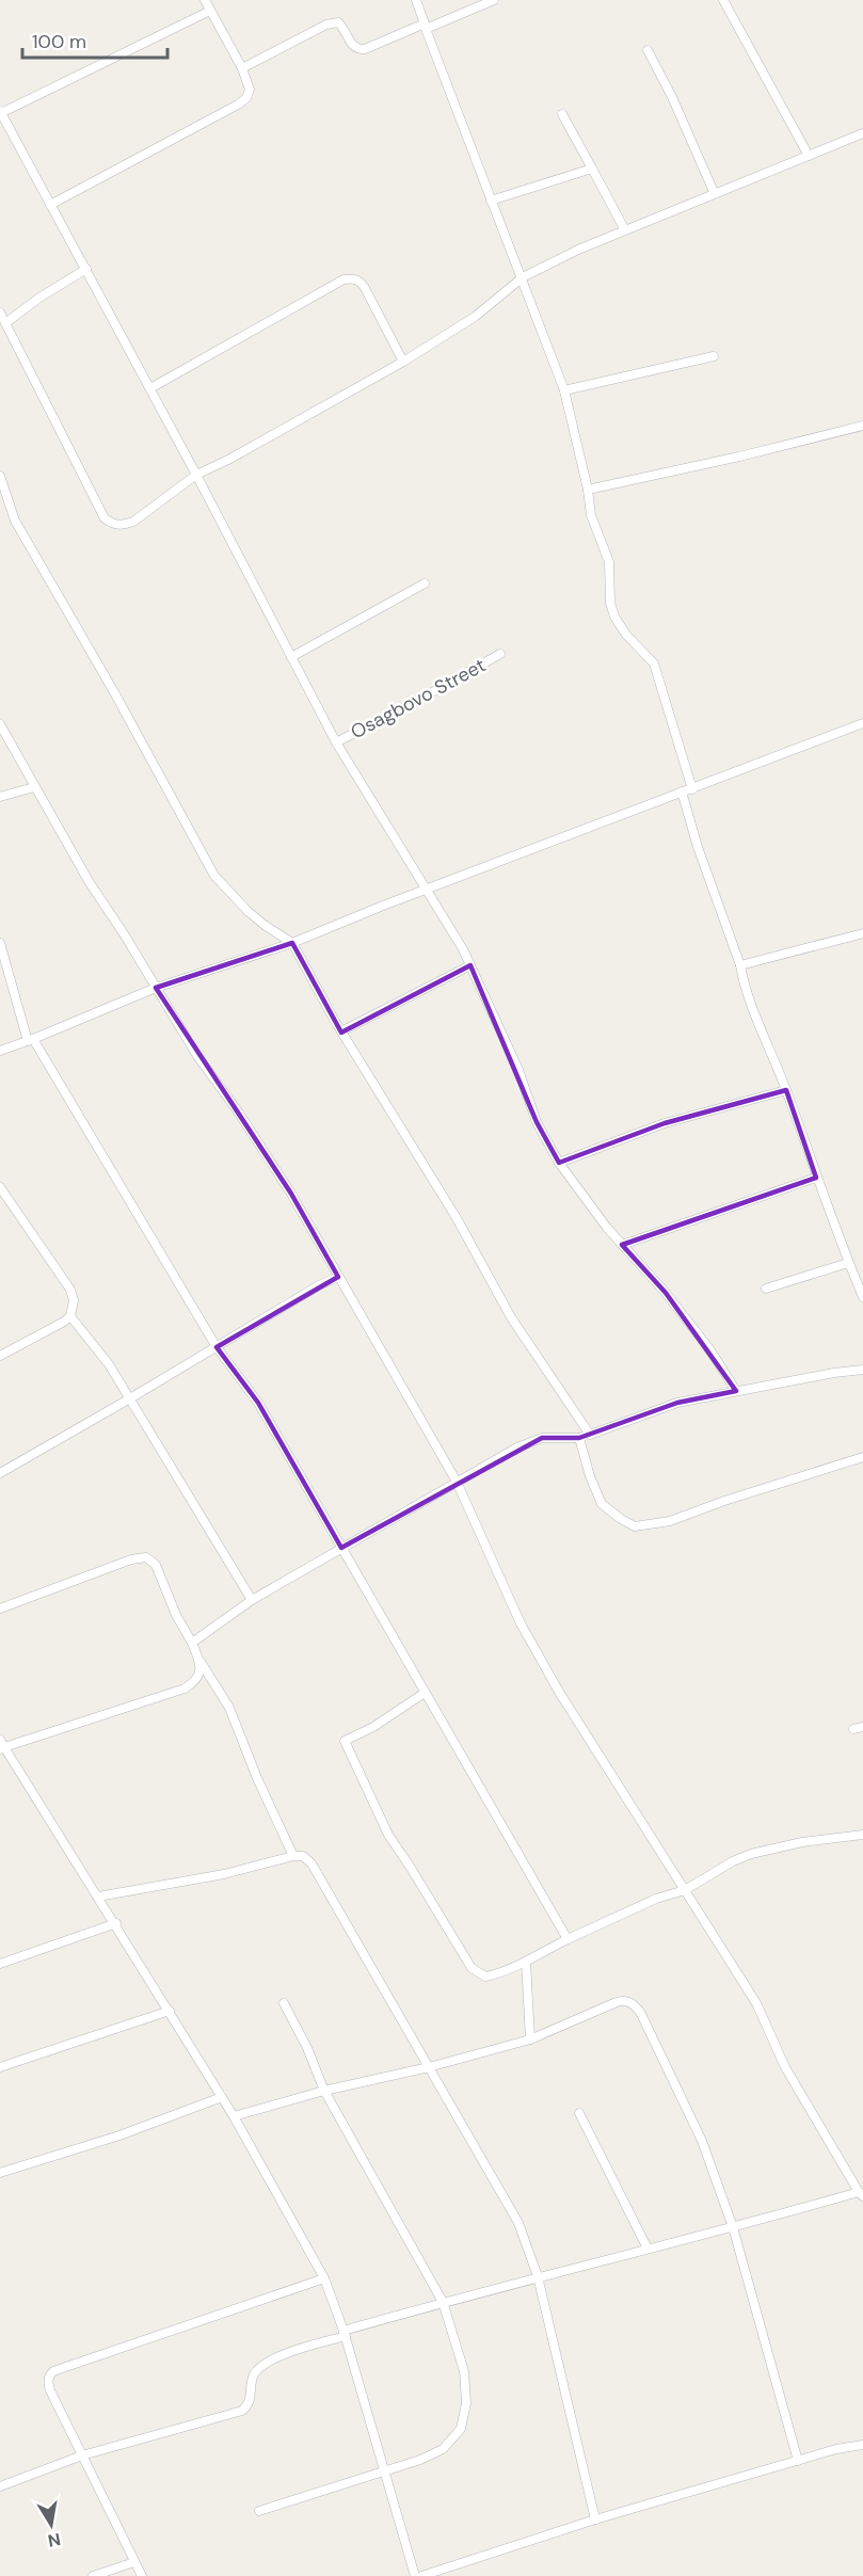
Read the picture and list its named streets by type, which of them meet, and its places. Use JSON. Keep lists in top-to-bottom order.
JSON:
{
  "streets": {
    "street": ["Osagbovo Street"]
  },
  "scale_bar": "100 m",
  "north": "bottom"
}
